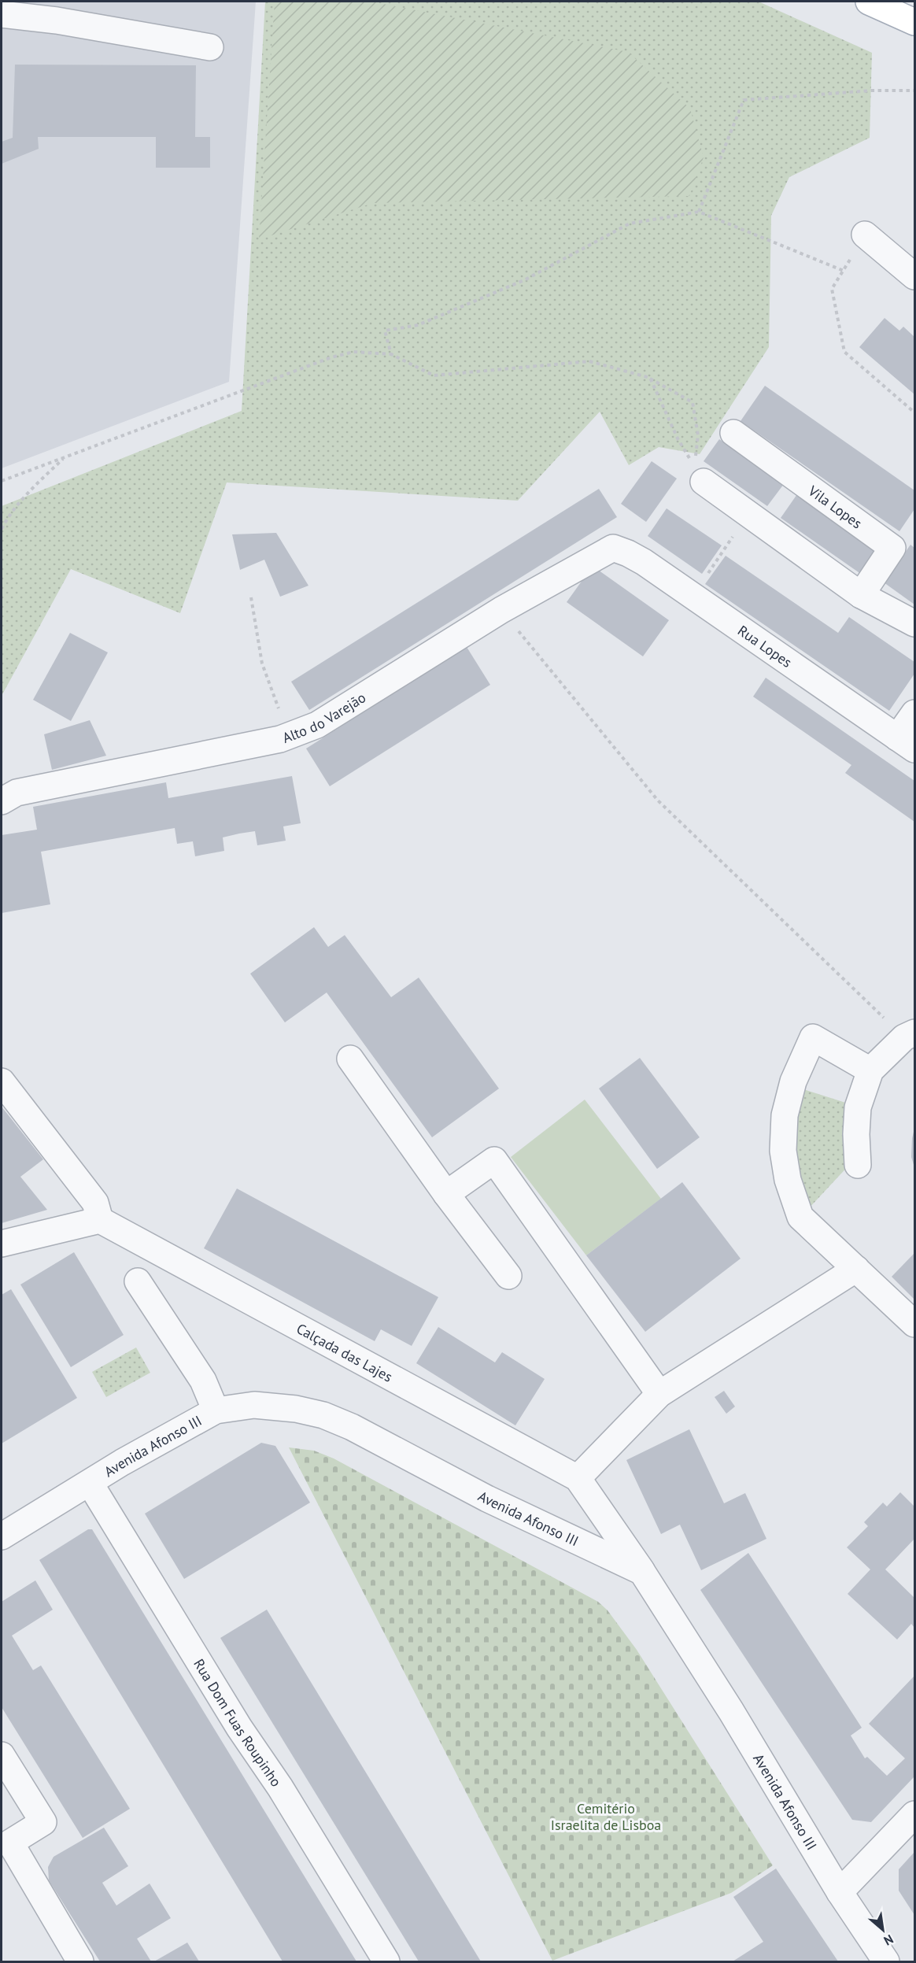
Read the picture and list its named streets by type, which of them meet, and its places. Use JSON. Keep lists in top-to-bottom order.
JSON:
{
  "streets": {
    "street": [
      "Vila Lopes",
      "Rua Lopes",
      "Alto do Varejão",
      "Calçada das Lajes",
      "Avenida Afonso III",
      "Rua Dom Fuas Roupinho"
    ]
  },
  "crossings": [
    ["Rua Lopes", "Alto do Varejão"],
    ["Calçada das Lajes", "Avenida Afonso III"],
    ["Avenida Afonso III", "Rua Dom Fuas Roupinho"]
  ],
  "parks": ["Cemitério Israelita de Lisboa"],
  "north": "bottom right"
}
